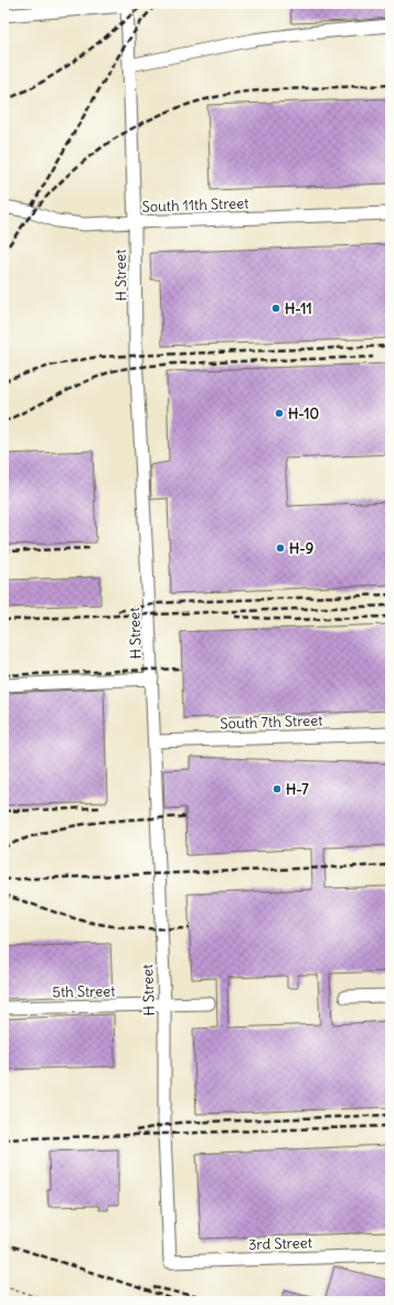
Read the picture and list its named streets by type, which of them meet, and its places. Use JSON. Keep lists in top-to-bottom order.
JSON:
{
  "streets": {
    "lane": [
      "South 11th Street",
      "H Street",
      "South 7th Street",
      "5th Street",
      "3rd Street"
    ]
  },
  "crossings": [
    ["South 11th Street", "H Street"],
    ["H Street", "South 7th Street"],
    ["H Street", "5th Street"],
    ["H Street", "3rd Street"]
  ],
  "places": [
    "H-11",
    "H-10",
    "H-9",
    "H-7"
  ]
}
